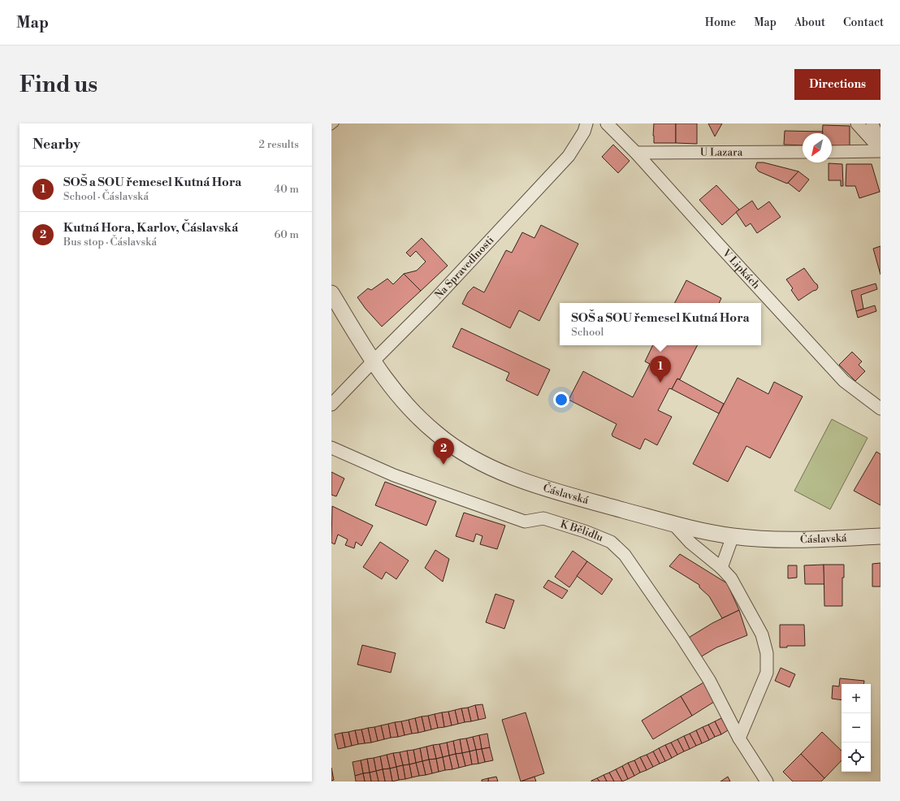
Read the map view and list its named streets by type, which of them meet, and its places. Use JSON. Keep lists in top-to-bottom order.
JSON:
{
  "streets": {
    "street": [
      "U Lazara",
      "Na Spravedlnosti",
      "V Lipkách",
      "Čáslavská",
      "K Bělidlu"
    ]
  },
  "crossings": [
    ["U Lazara", "V Lipkách"],
    ["Na Spravedlnosti", "Čáslavská"]
  ],
  "north": "bottom left",
  "page": {
    "header": "Map",
    "nav": [
      "Home",
      "Map",
      "About",
      "Contact"
    ],
    "buttons": "Directions",
    "title": "Find us",
    "heading": ["Nearby", "2 results"],
    "list": [
      {
        "mark": "1",
        "name": "SOŠ a SOU řemesel Kutná Hora",
        "note": "School · Čáslavská",
        "value": "40 m"
      },
      {
        "mark": "2",
        "name": "Kutná Hora, Karlov, Čáslavská",
        "note": "Bus stop · Čáslavská",
        "value": "60 m"
      }
    ],
    "popup": ["SOŠ a SOU řemesel Kutná Hora", "School"],
    "pins": ["1", "2"],
    "map_buttons": ["+", "−"]
  }
}
